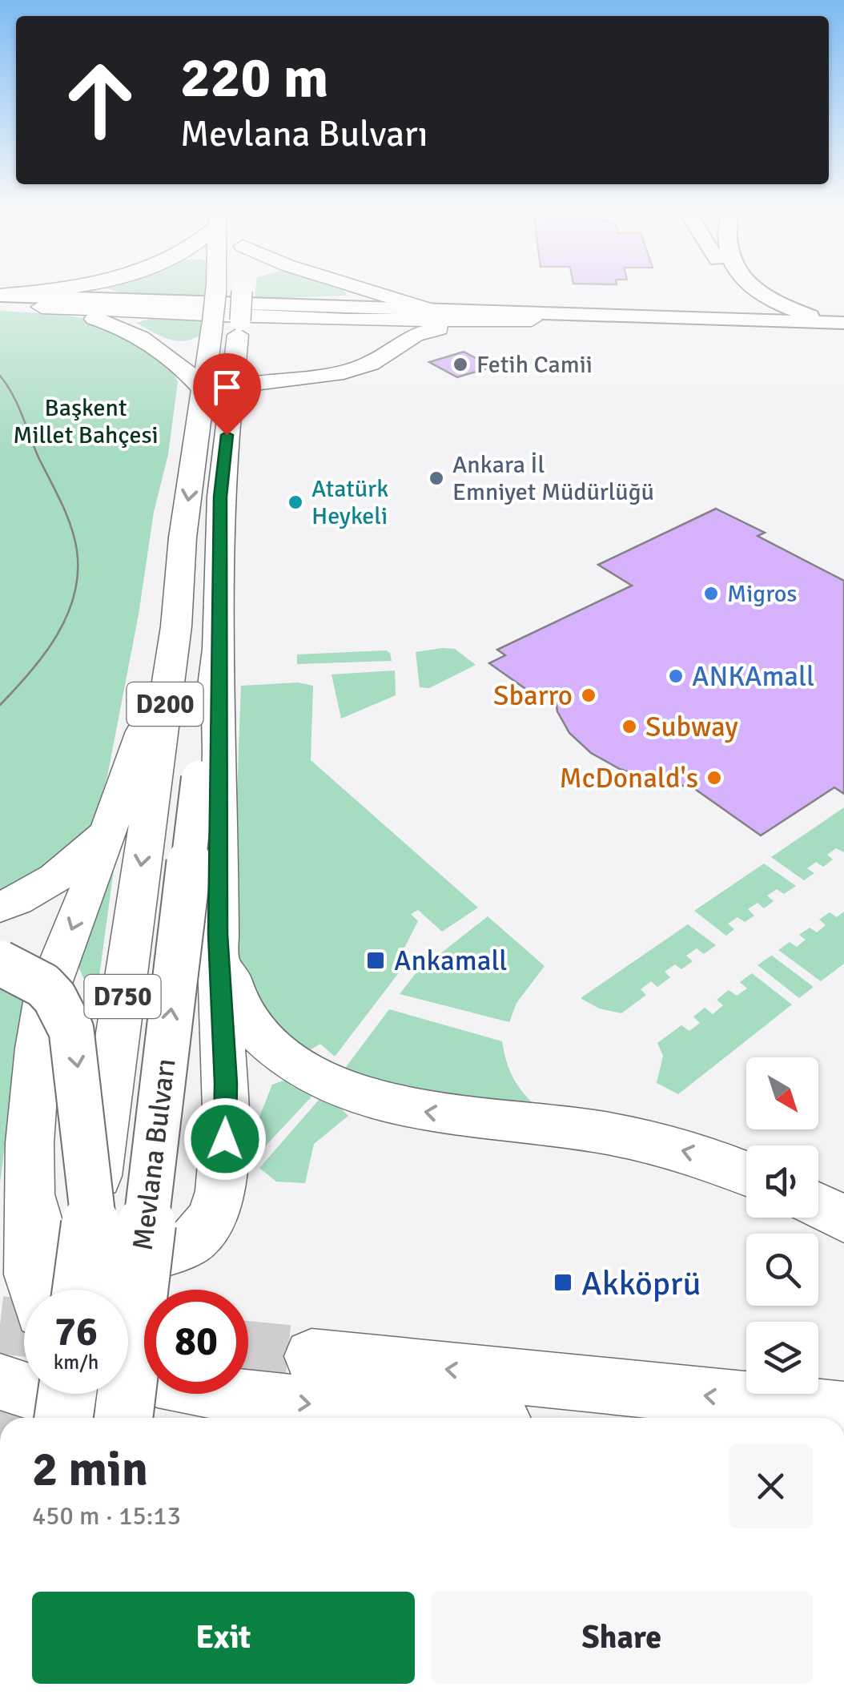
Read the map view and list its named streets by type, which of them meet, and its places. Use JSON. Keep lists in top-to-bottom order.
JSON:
{
  "streets": {
    "highway": ["D200", "D750", "Mevlana Bulvarı"]
  },
  "parks": ["Başkent Millet Bahçesi"],
  "places": {
    "other": [
      "Fetih Camii",
      "Ankara İl Emniyet Müdürlüğü",
      "Atatürk Heykeli",
      "Migros",
      "ANKAmall",
      "Sbarro",
      "Subway",
      "McDonald's"
    ],
    "transit": ["Ankamall", "Akköprü"]
  },
  "north": "bottom right",
  "page": {
    "turn": ["220 m", "Mevlana Bulvarı"],
    "speed": "76 km/h",
    "limit": "80",
    "heading": ["2 min", "450 m · 15:13"],
    "buttons": ["Exit", "Share"]
  }
}
